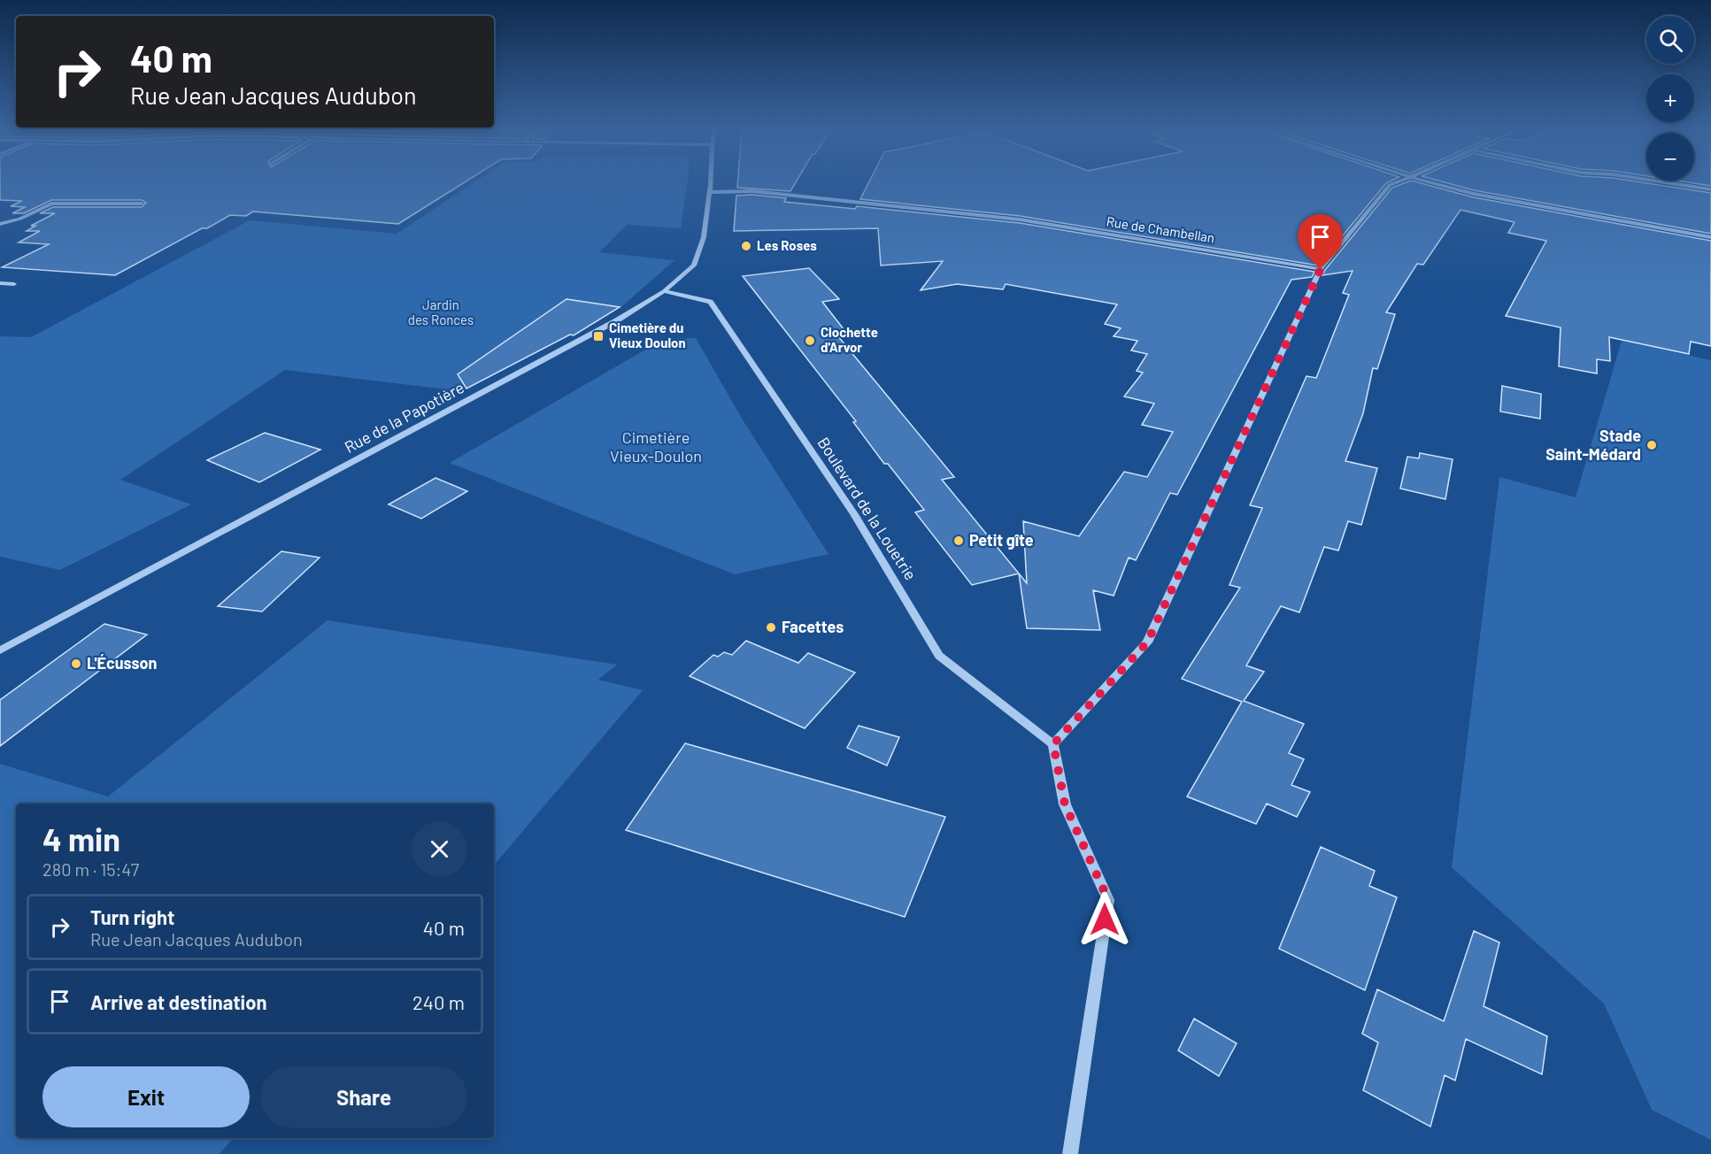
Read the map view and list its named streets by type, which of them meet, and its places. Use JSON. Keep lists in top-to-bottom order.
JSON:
{
  "streets": {
    "street": ["Rue de Chambellan", "Rue de la Papotière", "Boulevard de la Louetrie"]
  },
  "crossings": [
    ["Rue de Chambellan", "Rue de la Papotière"],
    ["Rue de la Papotière", "Boulevard de la Louetrie"]
  ],
  "parks": ["Jardin des Ronces", "Cimetière Vieux-Doulon"],
  "places": {
    "other": [
      "Les Roses",
      "Clochette d'Arvor",
      "Stade Saint-Médard",
      "Petit gîte",
      "Facettes",
      "L'Écusson"
    ],
    "transit": ["Cimetière du Vieux Doulon"]
  },
  "page": {
    "map_buttons": ["+", "−"],
    "turn": ["40 m", "Rue Jean Jacques Audubon"],
    "heading": ["4 min", "280 m · 15:47"],
    "list": [
      {
        "name": "Turn right",
        "note": "Rue Jean Jacques Audubon",
        "value": "40 m"
      },
      {
        "name": "Arrive at destination",
        "value": "240 m"
      }
    ],
    "buttons": ["Exit", "Share"]
  }
}
